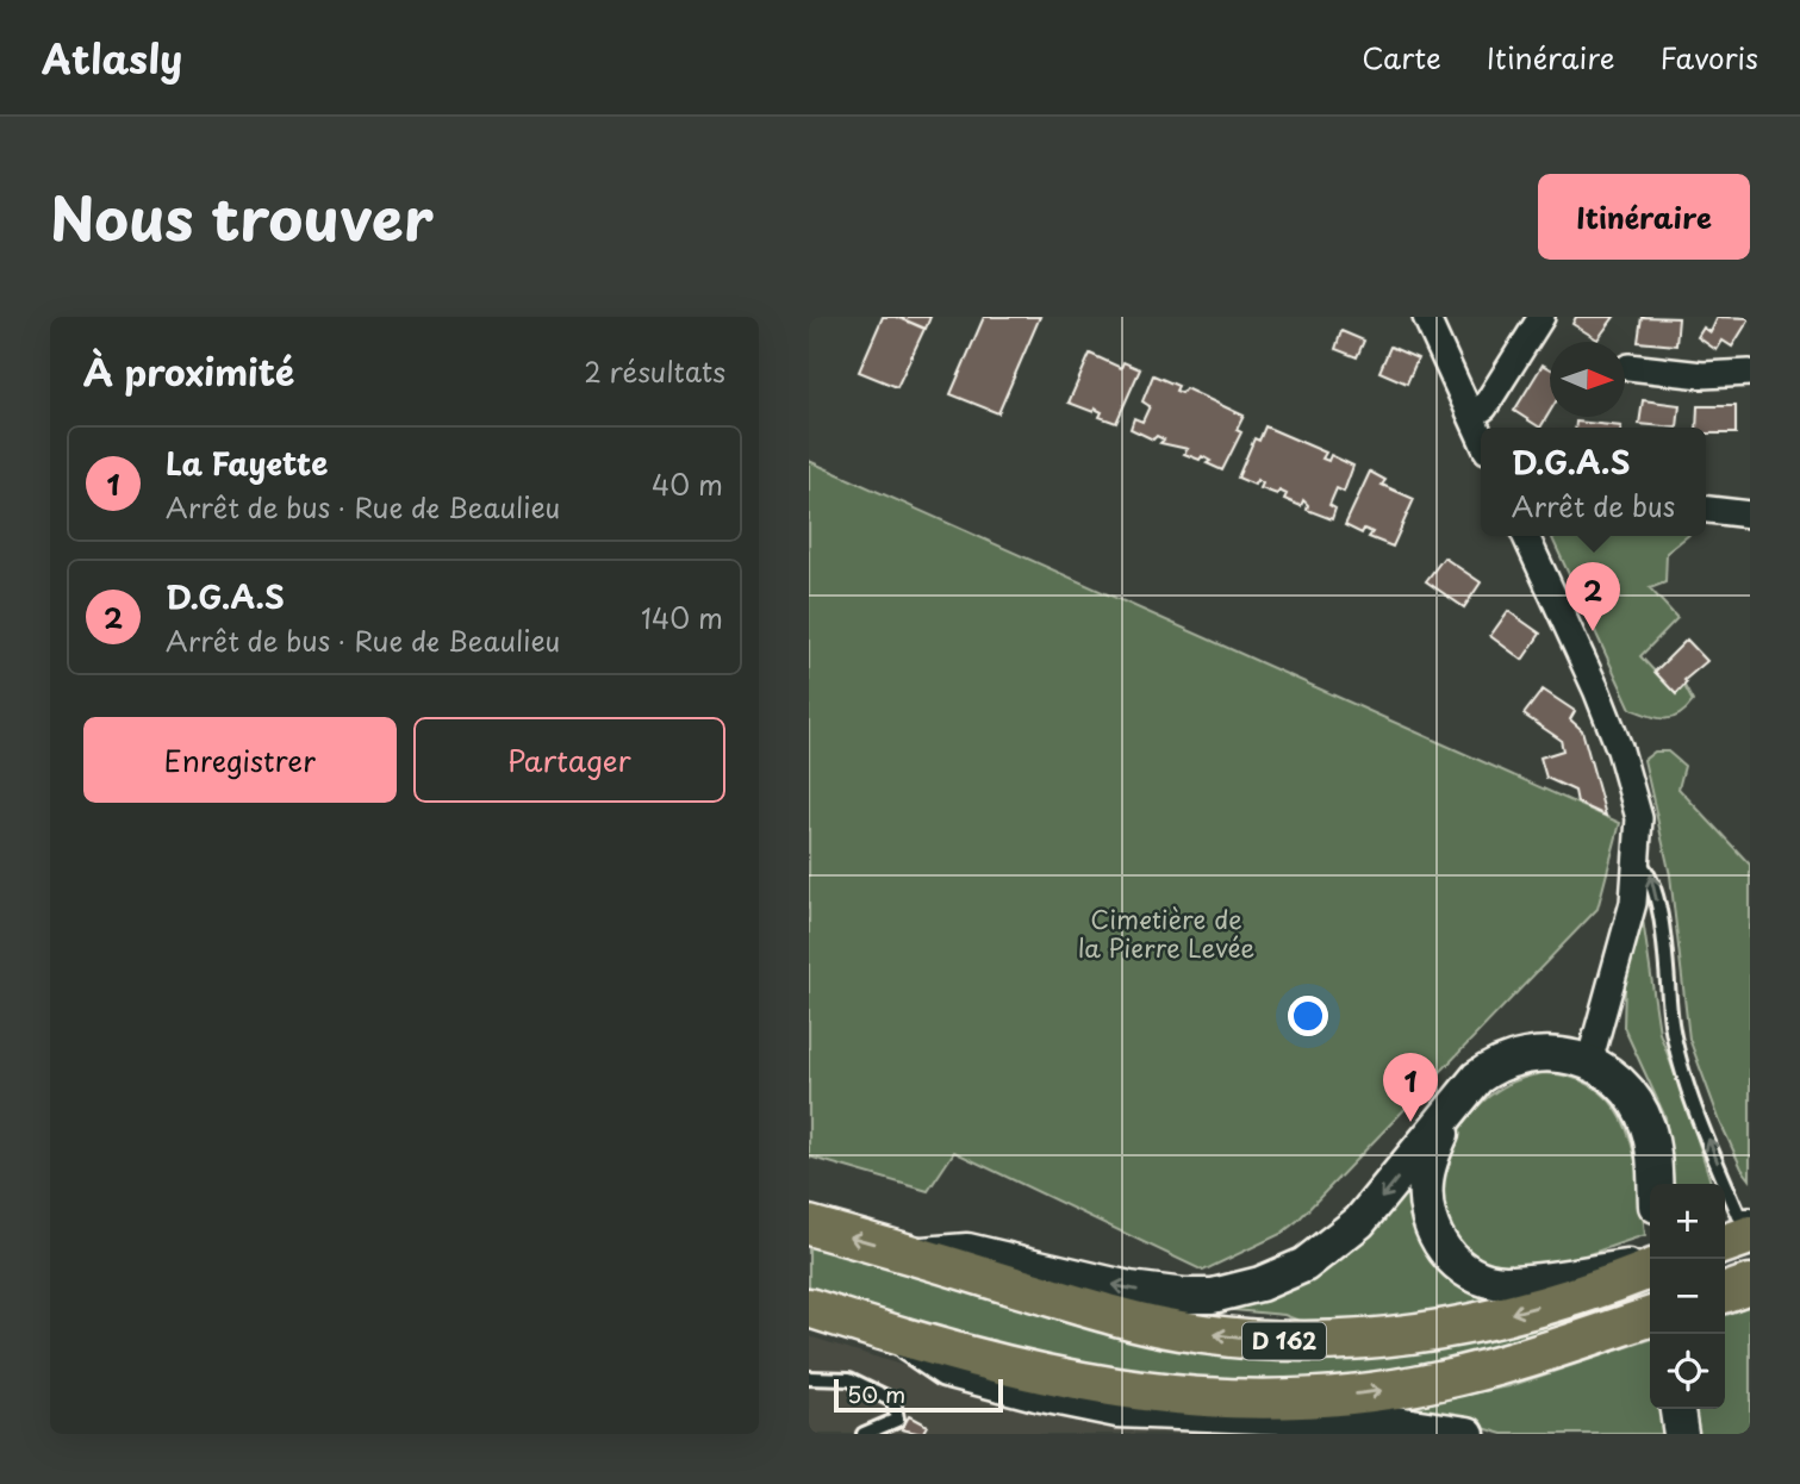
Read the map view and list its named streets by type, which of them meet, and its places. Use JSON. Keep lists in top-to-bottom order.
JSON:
{
  "streets": {
    "main road": ["D 162"]
  },
  "parks": ["Cimetière de la Pierre Levée"],
  "scale_bar": "50 m",
  "north": "right",
  "page": {
    "header": "Atlasly",
    "nav": ["Carte", "Itinéraire", "Favoris"],
    "title": "Nous trouver",
    "buttons": [
      "Itinéraire",
      ["Enregistrer", "Partager"]
    ],
    "heading": ["À proximité", "2 résultats"],
    "list": [
      {
        "mark": "1",
        "name": "La Fayette",
        "note": "Arrêt de bus · Rue de Beaulieu",
        "value": "40 m"
      },
      {
        "mark": "2",
        "name": "D.G.A.S",
        "note": "Arrêt de bus · Rue de Beaulieu",
        "value": "140 m"
      }
    ],
    "popup": ["D.G.A.S", "Arrêt de bus"],
    "pins": ["2", "1"],
    "map_buttons": ["+", "−"],
    "scale": "50 m"
  }
}
